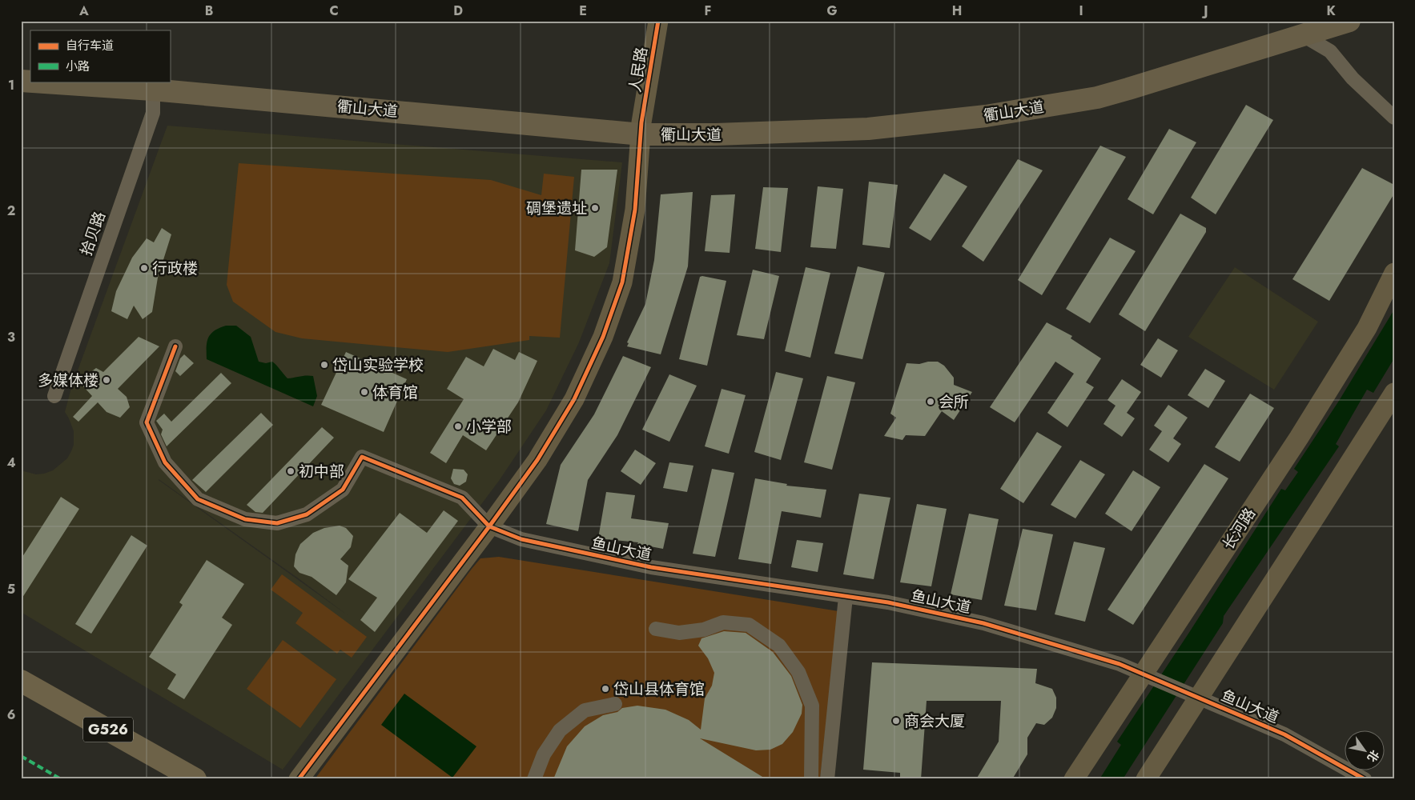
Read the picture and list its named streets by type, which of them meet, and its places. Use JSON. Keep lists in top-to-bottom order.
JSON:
{
  "streets": {
    "highway": ["G526"],
    "main road": ["人民路", "衢山大道", "长河路"],
    "street": ["拾贝路", "鱼山大道"]
  },
  "crossings": [
    ["人民路", "衢山大道"],
    ["人民路", "鱼山大道"],
    ["衢山大道", "拾贝路"],
    ["长河路", "鱼山大道"]
  ],
  "places": [
    "碉堡遗址",
    "行政楼",
    "岱山实验学校",
    "多媒体楼",
    "体育馆",
    "会所",
    "小学部",
    "初中部",
    "岱山县体育馆",
    "商会大厦"
  ],
  "legend": ["自行车道", "小路"],
  "north": "bottom right",
  "grid": {
    "columns": [
      "A",
      "B",
      "C",
      "D",
      "E",
      "F",
      "G",
      "H",
      "I",
      "J",
      "K"
    ],
    "rows": [
      "1",
      "2",
      "3",
      "4",
      "5",
      "6"
    ]
  }
}
